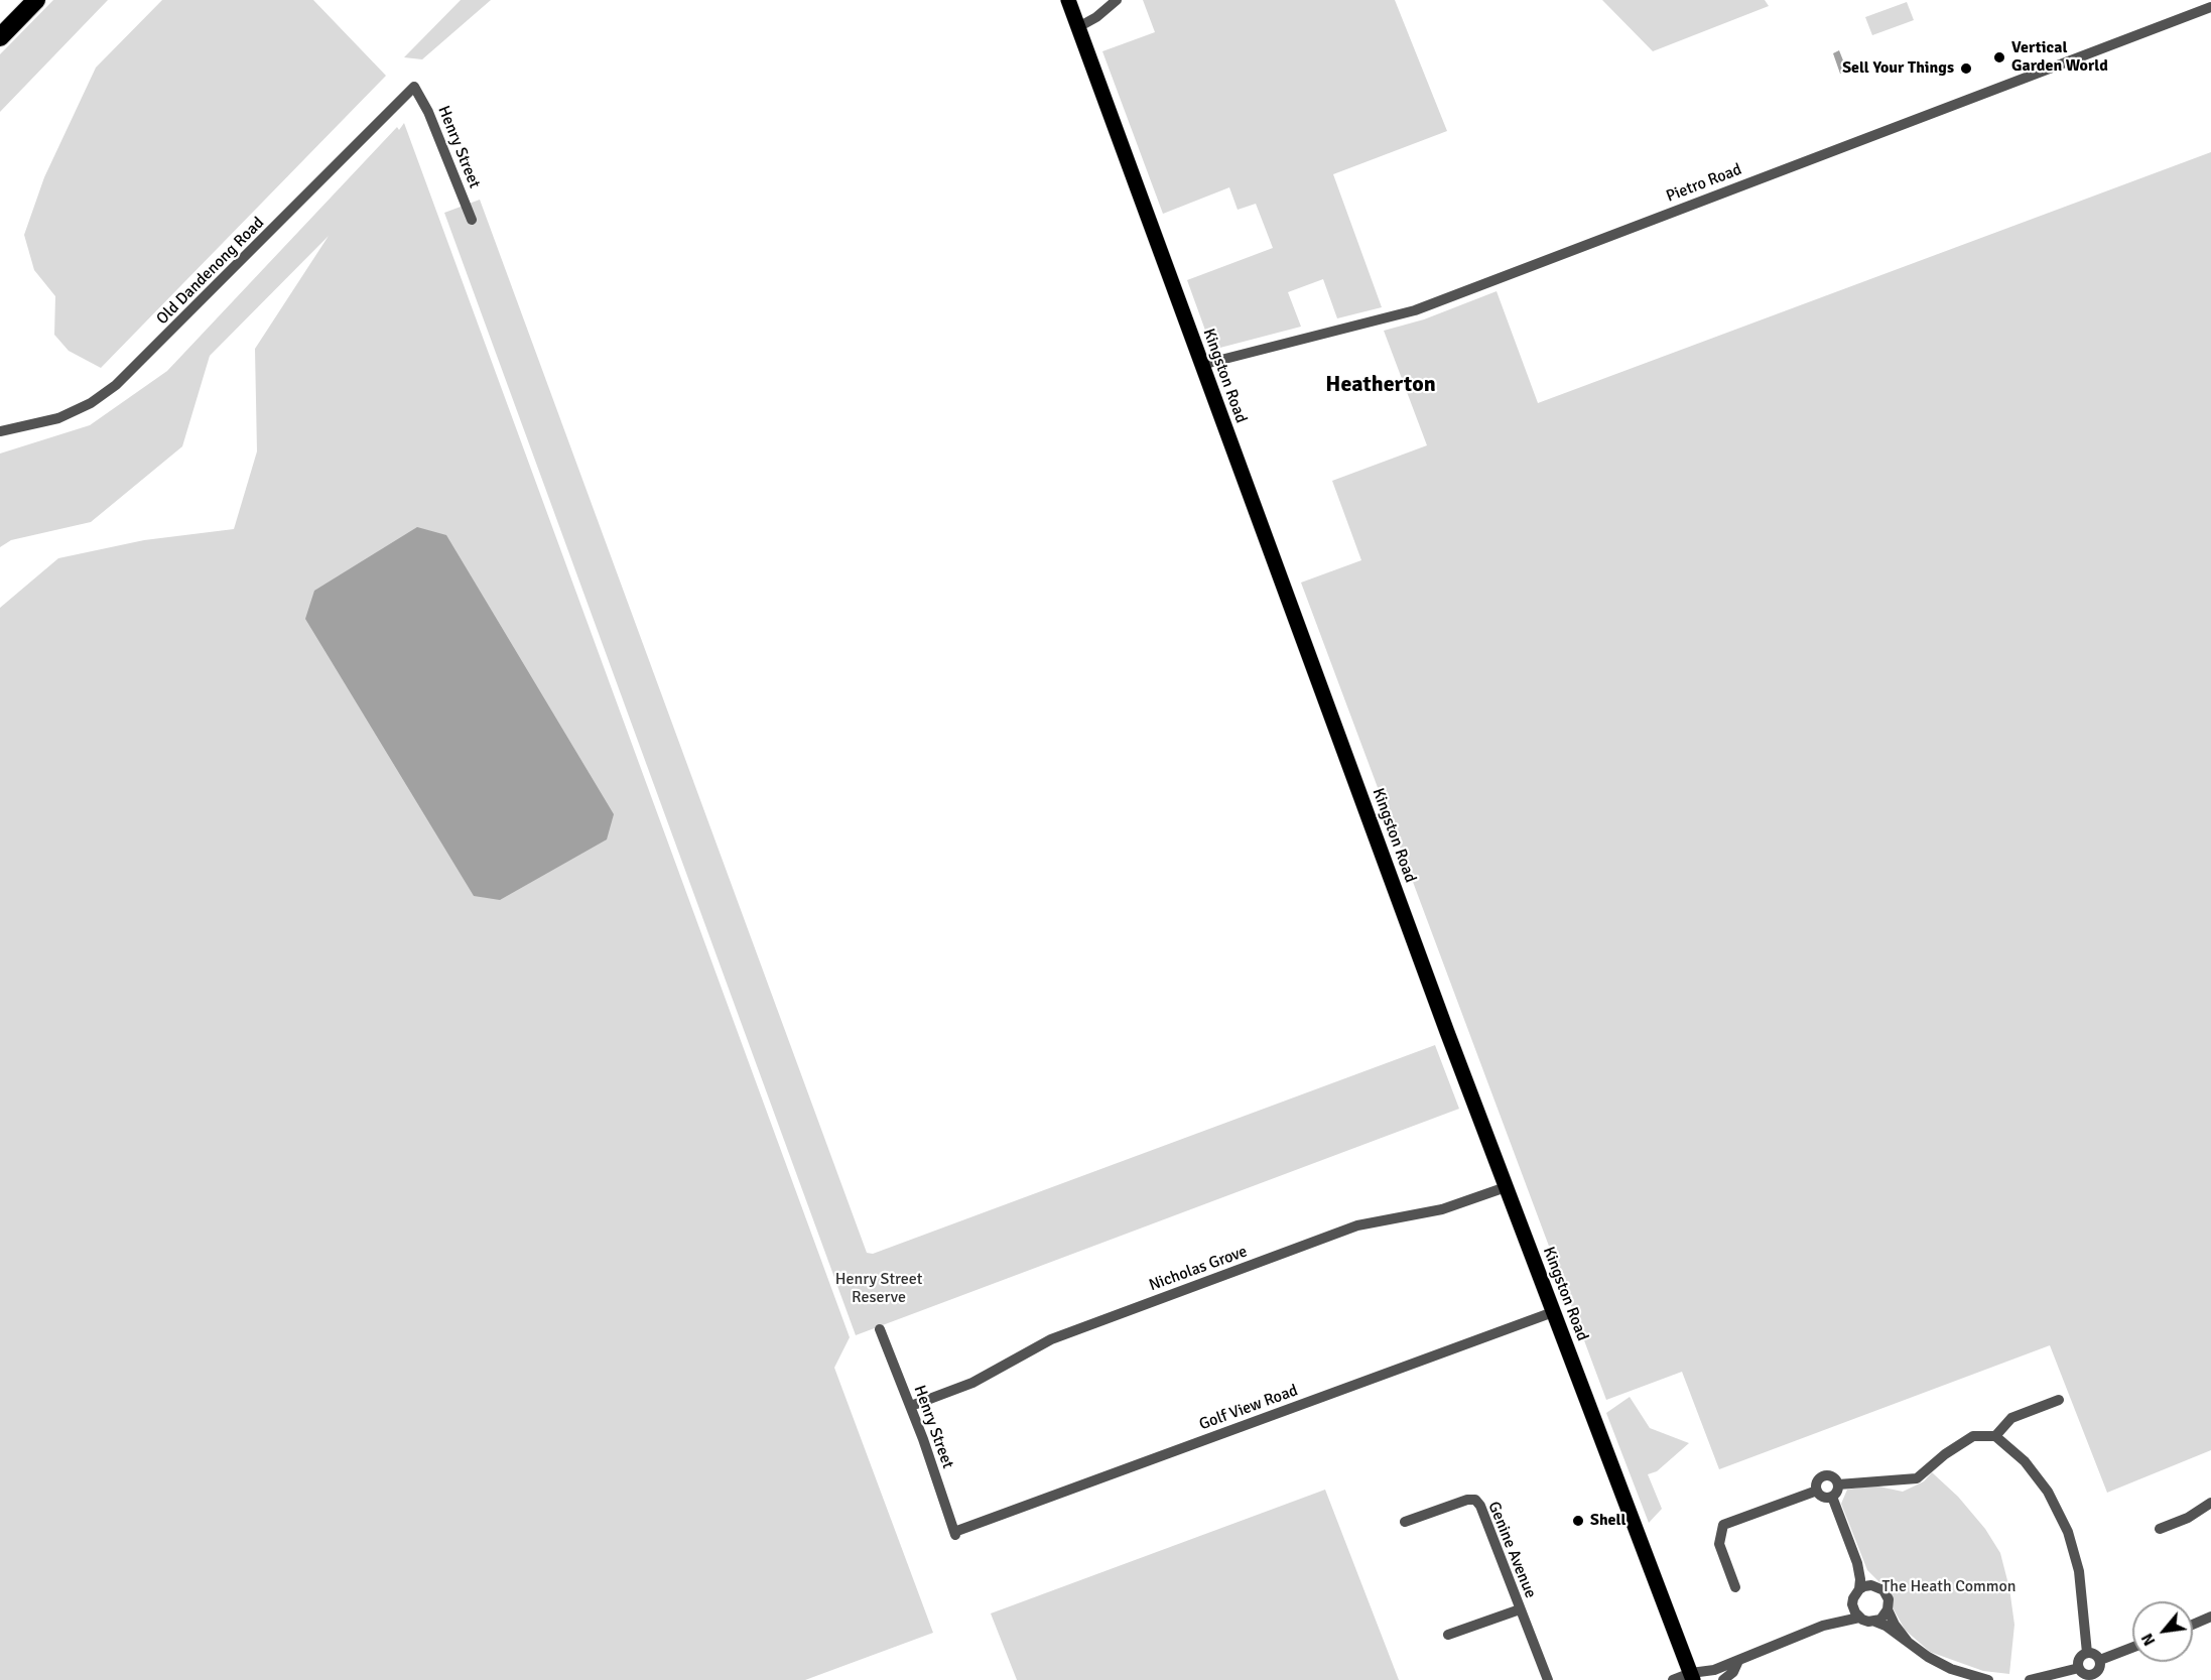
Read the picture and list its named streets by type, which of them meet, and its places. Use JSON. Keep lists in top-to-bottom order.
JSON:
{
  "streets": {
    "main road": ["Kingston Road"],
    "street": [
      "Henry Street",
      "Pietro Road",
      "Old Dandenong Road",
      "Nicholas Grove",
      "Golf View Road",
      "Genine Avenue"
    ]
  },
  "crossings": [
    ["Henry Street", "Old Dandenong Road"],
    ["Henry Street", "Nicholas Grove"],
    ["Henry Street", "Golf View Road"],
    ["Pietro Road", "Kingston Road"],
    ["Kingston Road", "Nicholas Grove"],
    ["Kingston Road", "Golf View Road"]
  ],
  "districts": ["Heatherton"],
  "parks": ["Henry Street Reserve", "The Heath Common"],
  "places": ["Vertical Garden World", "Sell Your Things", "Shell"],
  "north": "bottom left"
}
